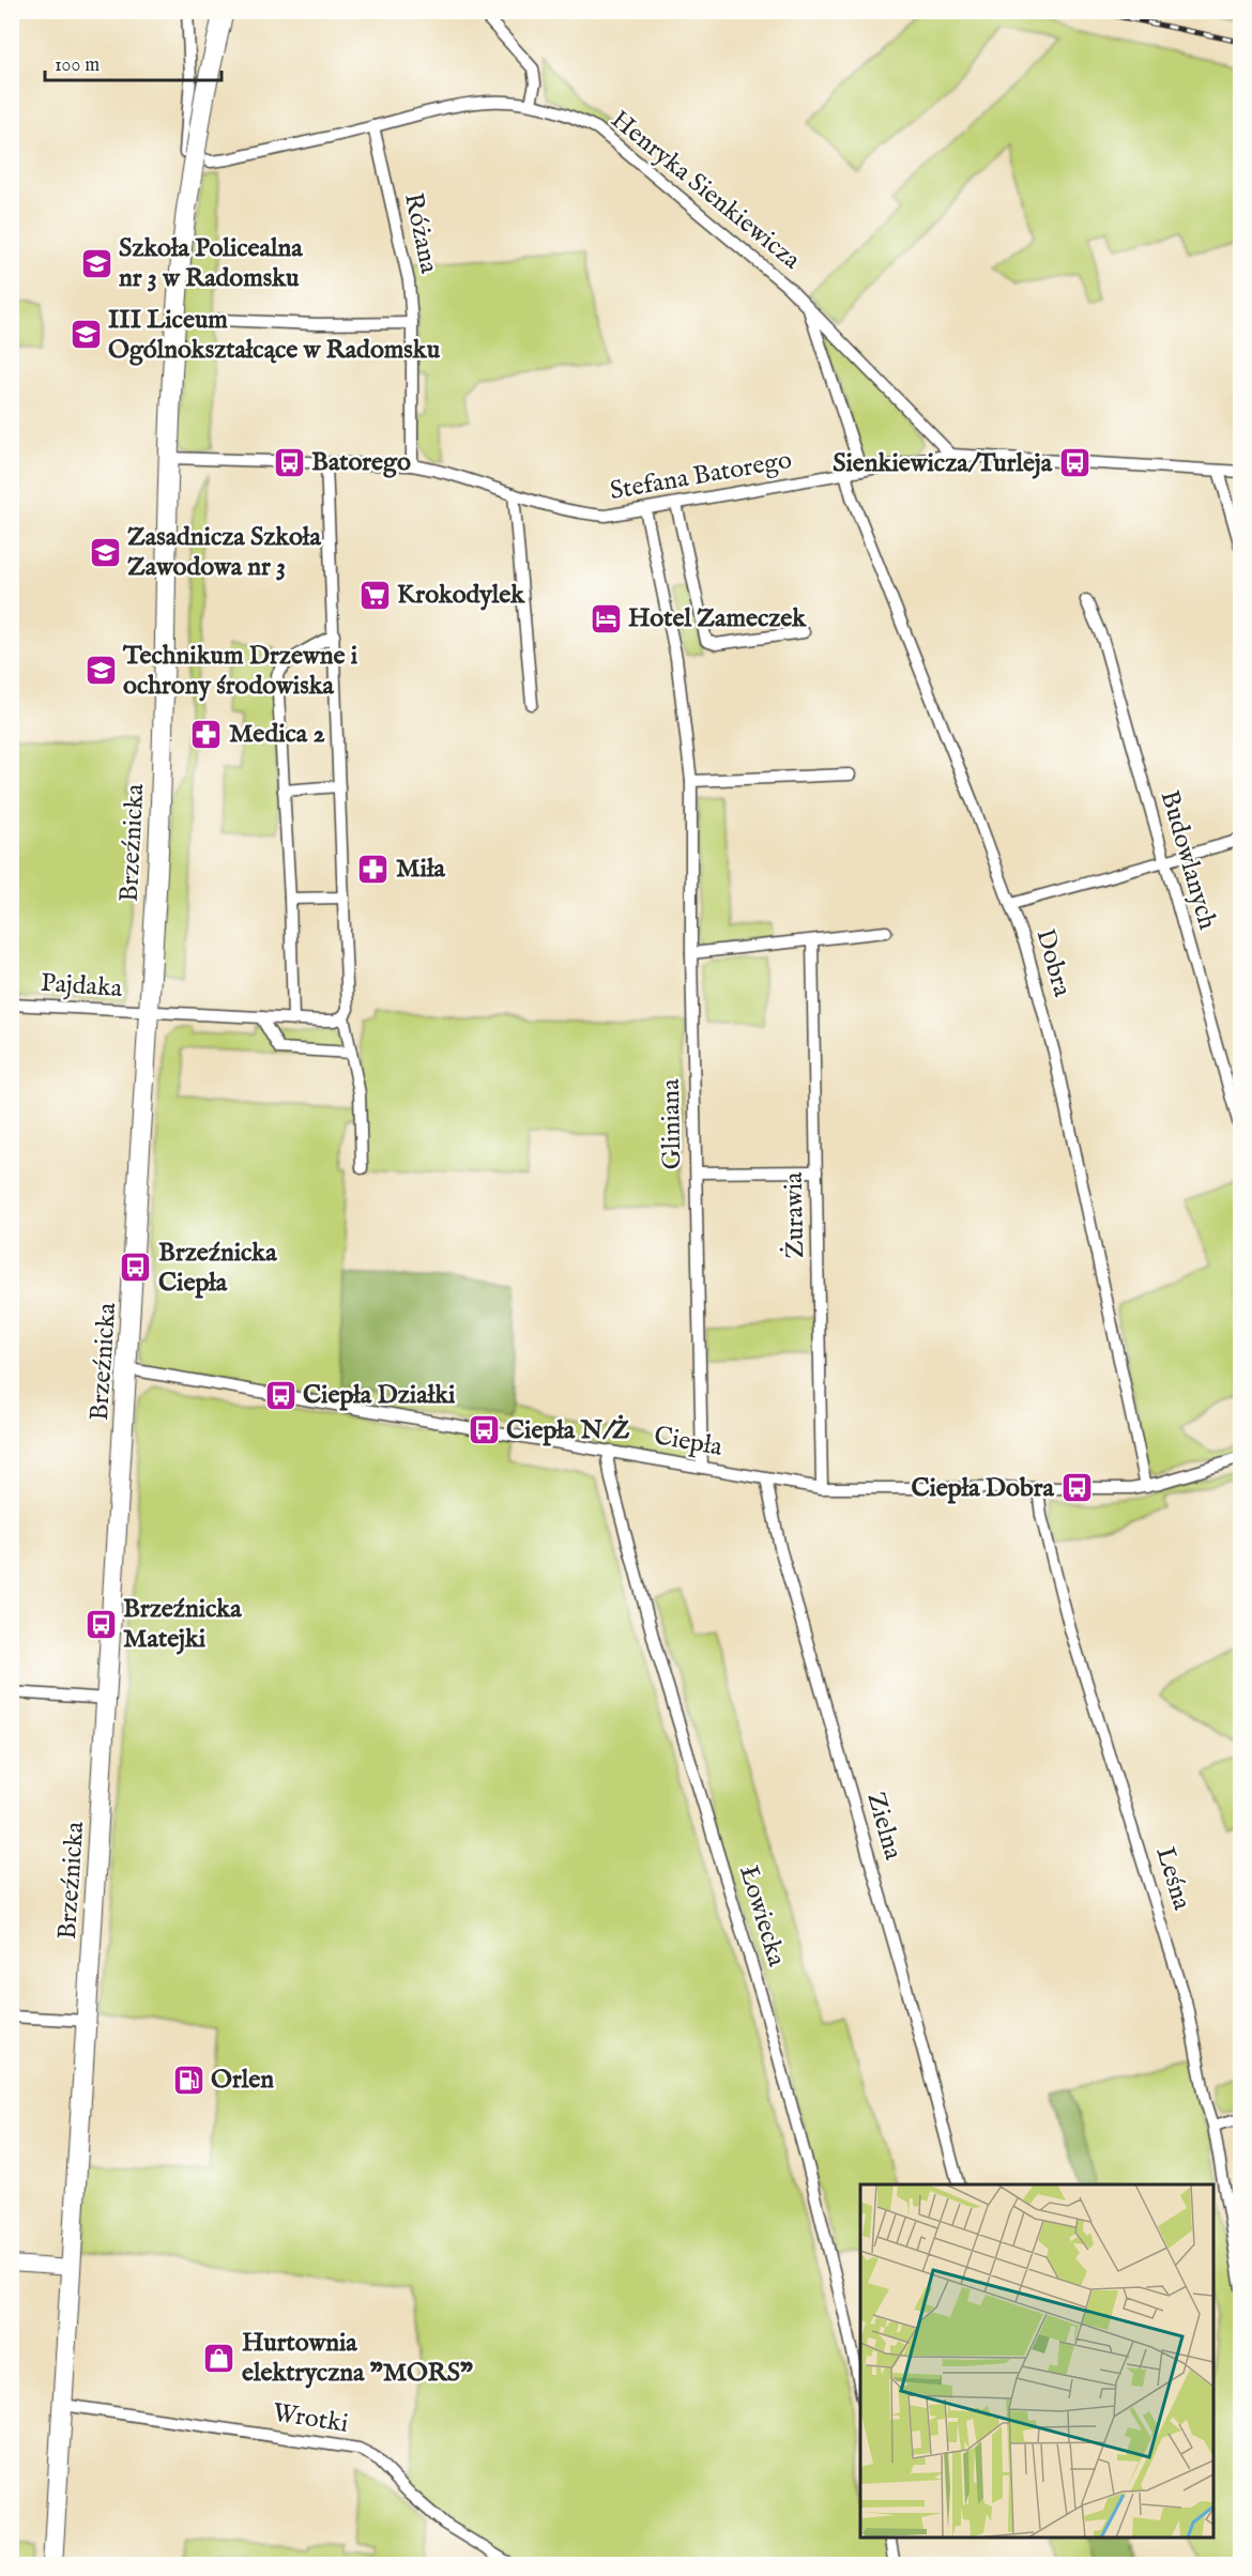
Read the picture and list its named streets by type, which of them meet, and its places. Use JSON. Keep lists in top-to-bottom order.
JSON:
{
  "streets": {
    "main road": ["Brzeźnicka"],
    "street": [
      "Henryka Sienkiewicza",
      "Różana",
      "Stefana Batorego",
      "Budowlanych",
      "Dobra",
      "Pajdaka",
      "Gliniana",
      "Żurawia",
      "Ciepła",
      "Zielna",
      "Leśna",
      "Łowiecka",
      "Wrotki"
    ]
  },
  "crossings": [
    ["Henryka Sienkiewicza", "Stefana Batorego"],
    ["Różana", "Stefana Batorego"],
    ["Stefana Batorego", "Brzeźnicka"],
    ["Stefana Batorego", "Dobra"],
    ["Stefana Batorego", "Gliniana"],
    ["Brzeźnicka", "Pajdaka"],
    ["Brzeźnicka", "Ciepła"],
    ["Brzeźnicka", "Wrotki"],
    ["Dobra", "Ciepła"],
    ["Gliniana", "Ciepła"],
    ["Żurawia", "Ciepła"],
    ["Ciepła", "Zielna"],
    ["Ciepła", "Leśna"],
    ["Ciepła", "Łowiecka"]
  ],
  "places": {
    "school or university": [
      "Szkoła Policealna nr 3 w Radomsku",
      "III Liceum Ogólnokształcące w Radomsku",
      "Zasadnicza Szkoła Zawodowa nr 3",
      "Technikum Drzewne i ochrony środowiska"
    ],
    "bus stop": [
      "Batorego",
      "Sienkiewicza/Turleja",
      "Brzeźnicka Ciepła",
      "Ciepła Działki",
      "Ciepła N/Ż",
      "Ciepła Dobra",
      "Brzeźnicka Matejki"
    ],
    "supermarket": ["Krokodylek"],
    "hotel": ["Hotel Zameczek"],
    "pharmacy": ["Medica 2", "Miła"],
    "fuel station": ["Orlen"],
    "shop": ["Hurtownia elektryczna \"MORS\""]
  },
  "scale_bar": "100 m"
}
